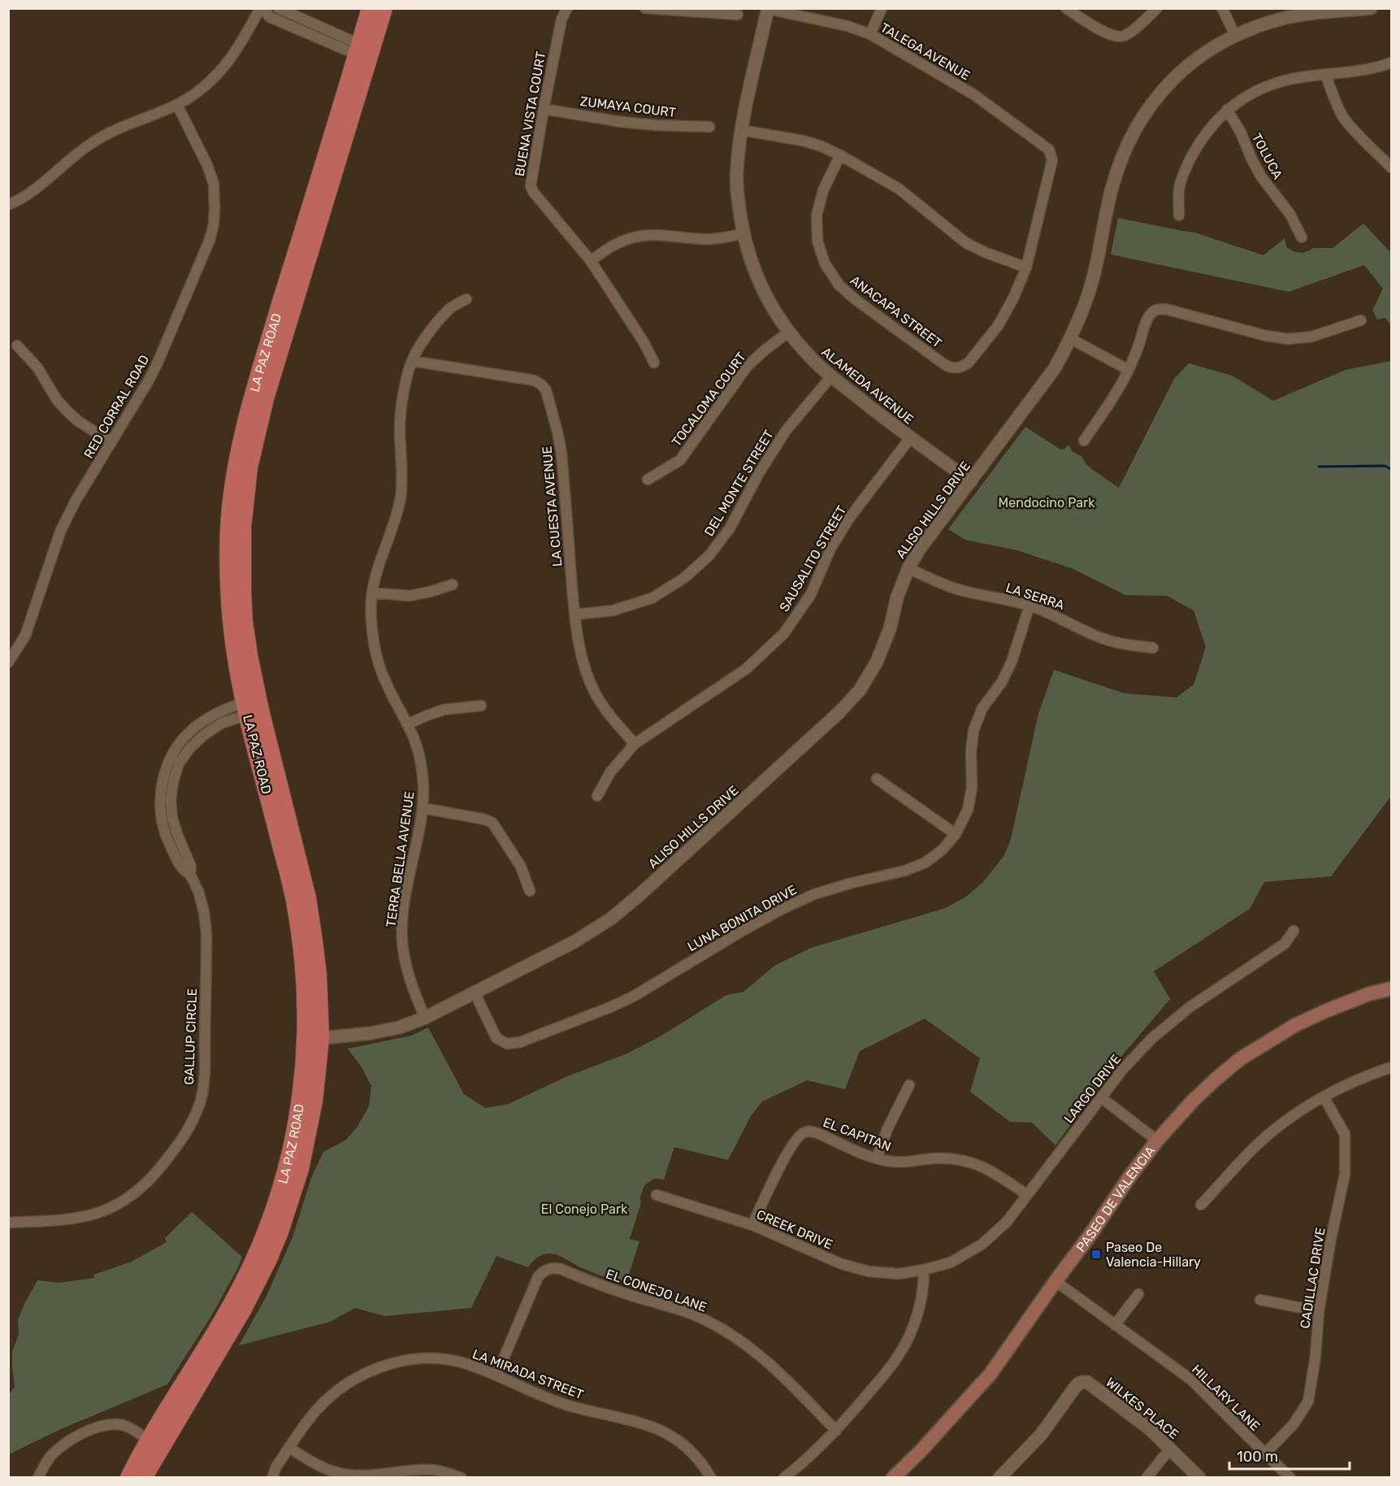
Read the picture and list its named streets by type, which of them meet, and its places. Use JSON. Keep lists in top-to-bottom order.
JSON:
{
  "streets": {
    "main road": ["LA PAZ ROAD", "PASEO DE VALENCIA"],
    "street": [
      "TALEGA AVENUE",
      "ZUMAYA COURT",
      "BUENA VISTA COURT",
      "TOLUCA",
      "ANACAPA STREET",
      "ALAMEDA AVENUE",
      "TOCALOMA COURT",
      "RED CORRAL ROAD",
      "DEL MONTE STREET",
      "LA CUESTA AVENUE",
      "ALISO HILLS DRIVE",
      "SAUSALITO STREET",
      "LA SERRA",
      "TERRA BELLA AVENUE",
      "LUNA BONITA DRIVE",
      "GALLUP CIRCLE",
      "LARGO DRIVE",
      "EL CAPITAN",
      "CREEK DRIVE",
      "CADILLAC DRIVE",
      "EL CONEJO LANE",
      "LA MIRADA STREET",
      "HILLARY LANE",
      "WILKES PLACE"
    ]
  },
  "crossings": [
    ["TALEGA AVENUE", "ANACAPA STREET"],
    ["TALEGA AVENUE", "ALAMEDA AVENUE"],
    ["ZUMAYA COURT", "BUENA VISTA COURT"],
    ["LA PAZ ROAD", "ALISO HILLS DRIVE"],
    ["LA PAZ ROAD", "GALLUP CIRCLE"],
    ["ALAMEDA AVENUE", "TOCALOMA COURT"],
    ["ALAMEDA AVENUE", "DEL MONTE STREET"],
    ["ALAMEDA AVENUE", "ALISO HILLS DRIVE"],
    ["ALAMEDA AVENUE", "SAUSALITO STREET"],
    ["DEL MONTE STREET", "LA CUESTA AVENUE"],
    ["LA CUESTA AVENUE", "SAUSALITO STREET"],
    ["LA CUESTA AVENUE", "TERRA BELLA AVENUE"],
    ["ALISO HILLS DRIVE", "LA SERRA"],
    ["ALISO HILLS DRIVE", "TERRA BELLA AVENUE"],
    ["ALISO HILLS DRIVE", "LUNA BONITA DRIVE"],
    ["LA SERRA", "LUNA BONITA DRIVE"],
    ["LARGO DRIVE", "EL CAPITAN"],
    ["LARGO DRIVE", "CREEK DRIVE"],
    ["EL CAPITAN", "CREEK DRIVE"],
    ["PASEO DE VALENCIA", "HILLARY LANE"],
    ["CADILLAC DRIVE", "HILLARY LANE"],
    ["EL CONEJO LANE", "LA MIRADA STREET"]
  ],
  "parks": ["Mendocino Park", "El Conejo Park"],
  "places": {
    "transit": ["Paseo De Valencia-Hillary"]
  },
  "scale_bar": "100 m"
}
